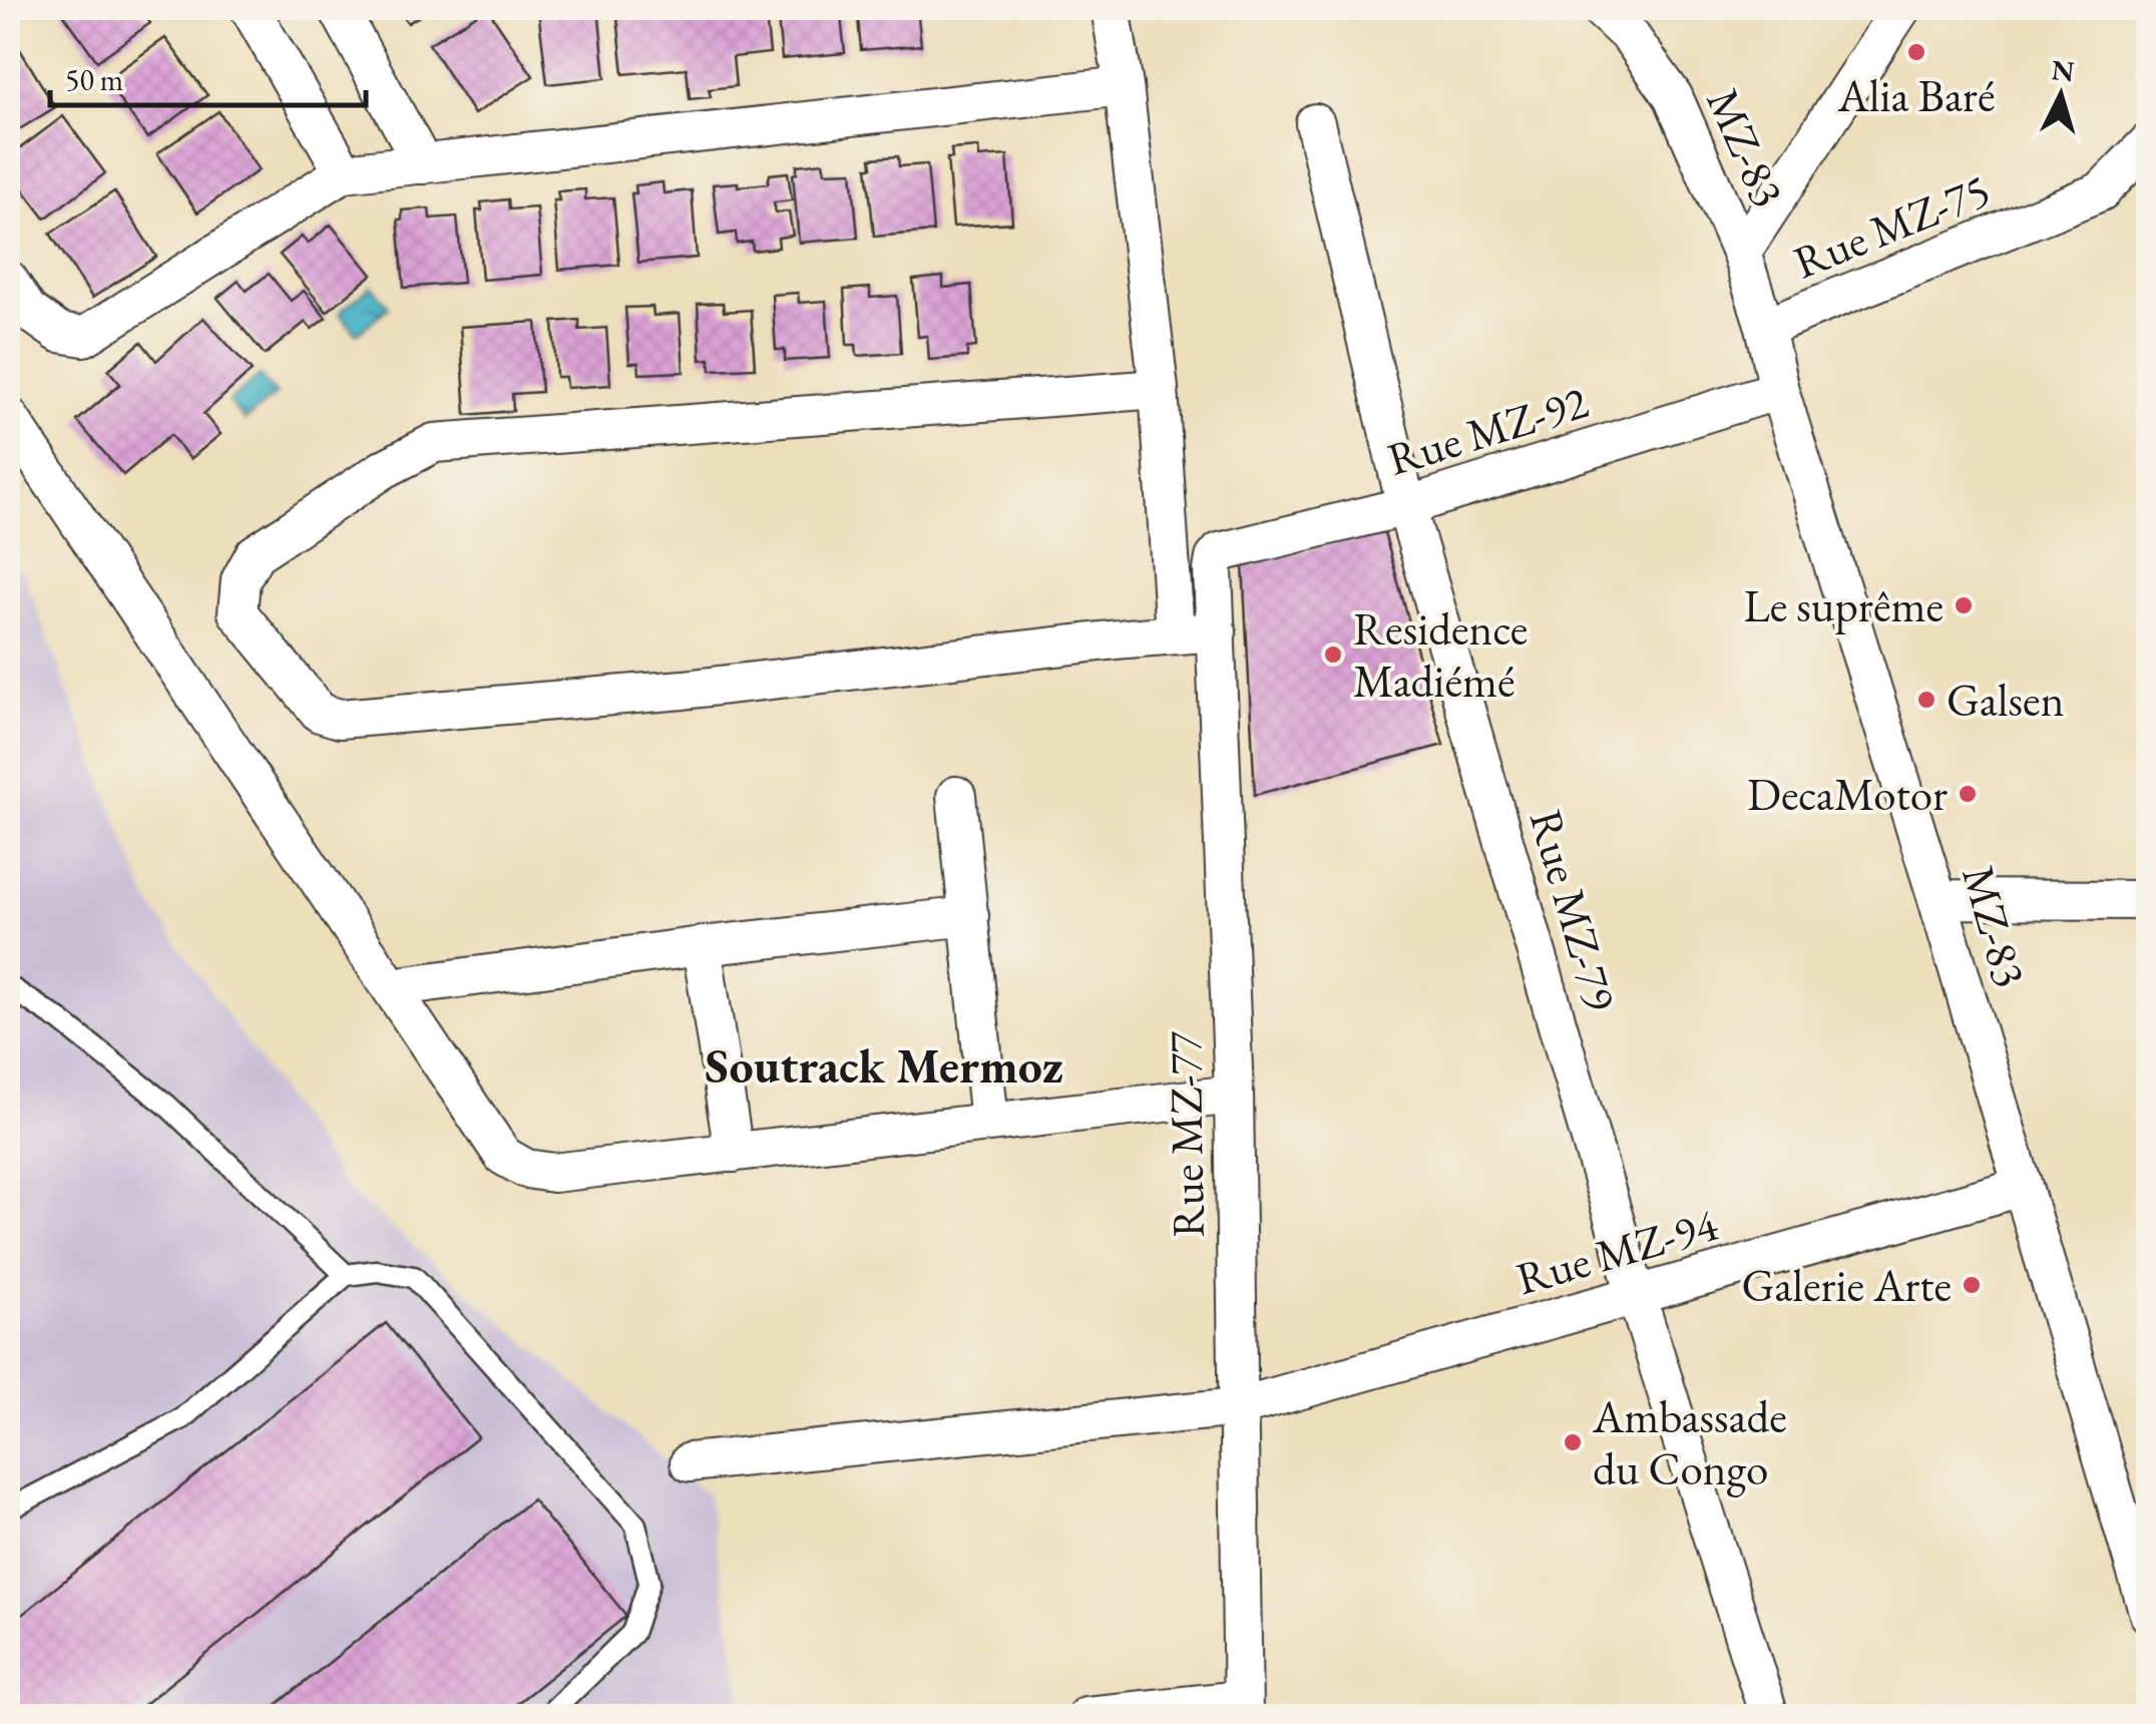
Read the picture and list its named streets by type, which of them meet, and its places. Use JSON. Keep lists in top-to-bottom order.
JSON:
{
  "streets": {
    "street": [
      "MZ-83",
      "Rue MZ-75",
      "Rue MZ-92",
      "Rue MZ-79",
      "Rue MZ-77",
      "Rue MZ-94"
    ]
  },
  "crossings": [
    ["MZ-83", "Rue MZ-75"],
    ["MZ-83", "Rue MZ-92"],
    ["MZ-83", "Rue MZ-94"],
    ["Rue MZ-92", "Rue MZ-79"],
    ["Rue MZ-92", "Rue MZ-77"],
    ["Rue MZ-79", "Rue MZ-94"],
    ["Rue MZ-77", "Rue MZ-94"]
  ],
  "districts": ["Soutrack Mermoz"],
  "places": [
    "Alia Baré",
    "Le suprême",
    "Residence Madiémé",
    "Galsen",
    "DecaMotor",
    "Galerie Arte",
    "Ambassade du Congo"
  ],
  "scale_bar": "50 m",
  "north": "top"
}
